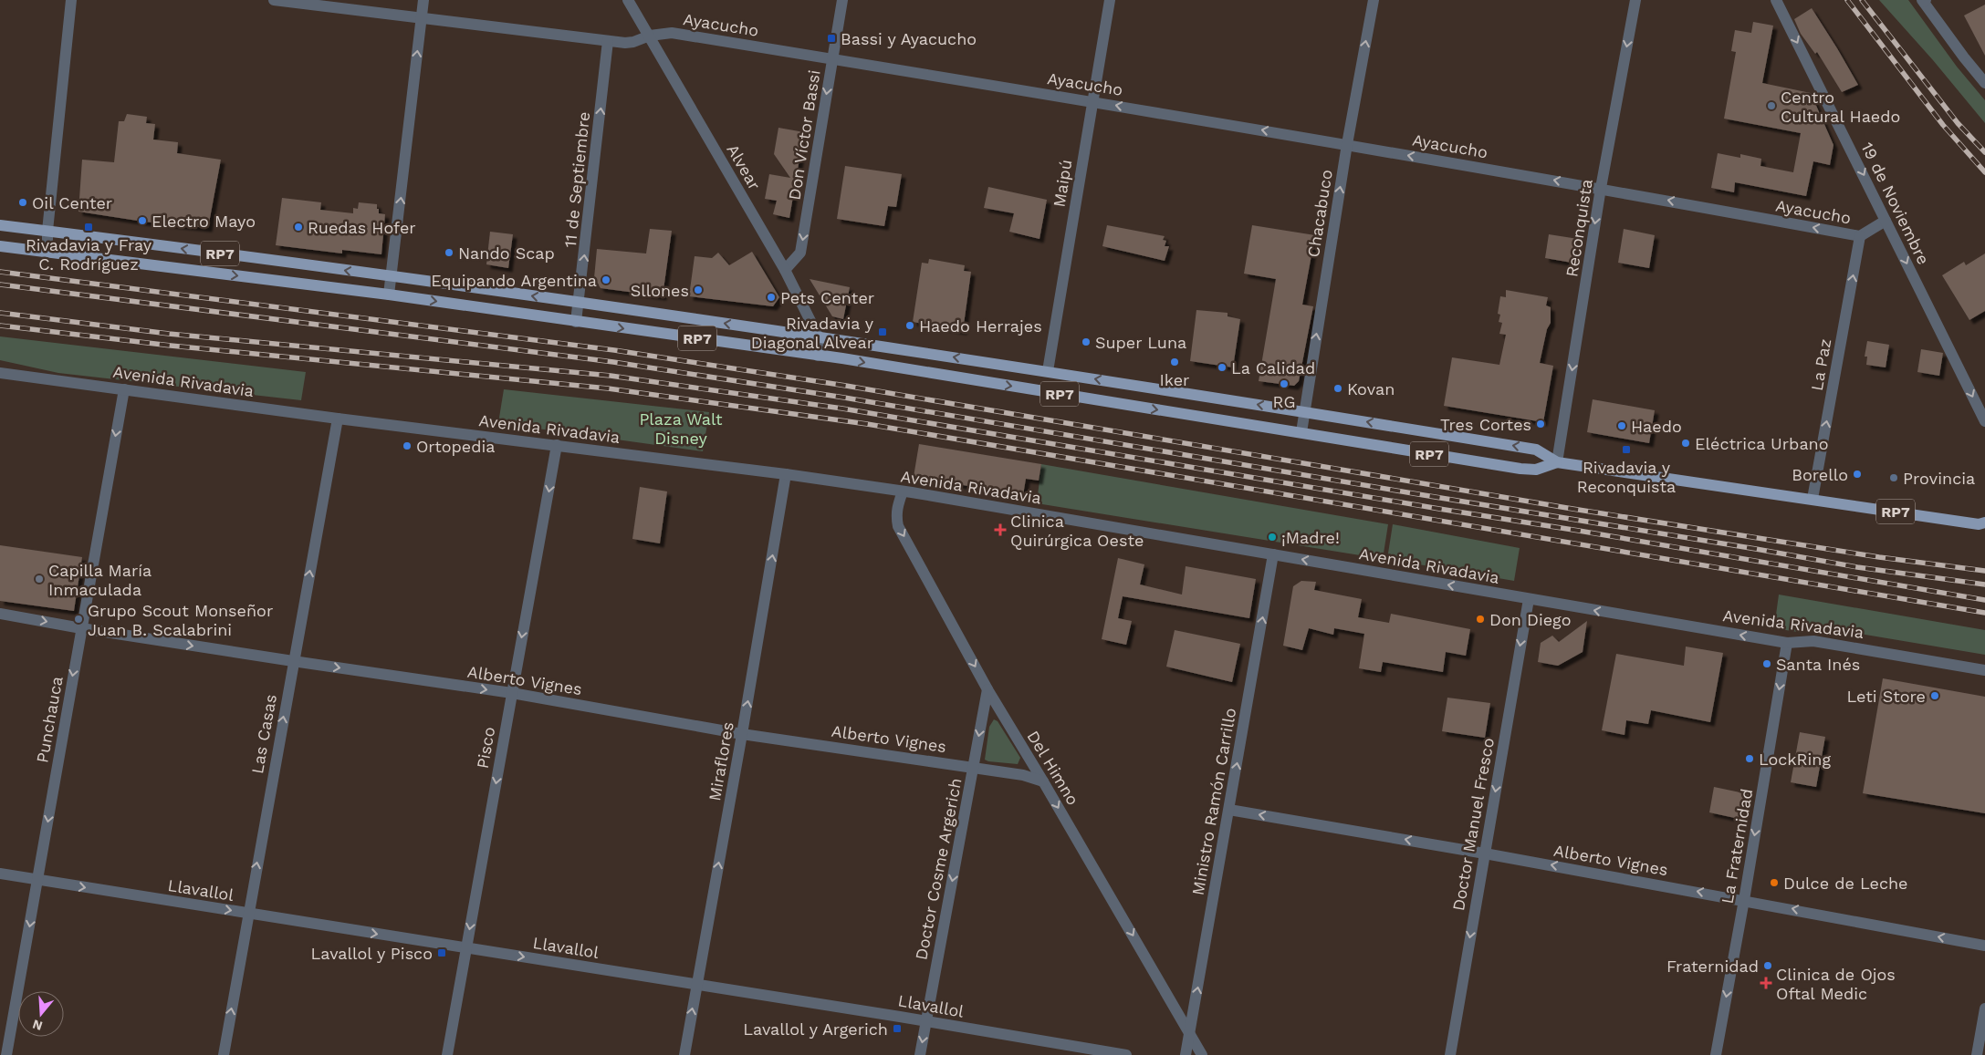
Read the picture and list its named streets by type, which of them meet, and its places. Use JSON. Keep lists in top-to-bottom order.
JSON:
{
  "streets": {
    "main road": ["RP7"],
    "street": [
      "Ayacucho",
      "Don Víctor Bassi",
      "Alvear",
      "11 de Septiembre",
      "Maipú",
      "19 de Noviembre",
      "Chacabuco",
      "Reconquista",
      "La Paz",
      "Avenida Rivadavia",
      "Alberto Vignes",
      "Punchauca",
      "Las Casas",
      "Pisco",
      "Miraflores",
      "Del Himno",
      "Ministro Ramón Carrillo",
      "Doctor Manuel Fresco",
      "La Fraternidad",
      "Doctor Cosme Argerich",
      "Llavallol"
    ]
  },
  "crossings": [
    ["Ayacucho", "Don Víctor Bassi"],
    ["Ayacucho", "Alvear"],
    ["Ayacucho", "11 de Septiembre"],
    ["Ayacucho", "Maipú"],
    ["Ayacucho", "19 de Noviembre"],
    ["Ayacucho", "Chacabuco"],
    ["Ayacucho", "Reconquista"],
    ["Ayacucho", "La Paz"],
    ["Don Víctor Bassi", "Alvear"],
    ["Alvear", "RP7"],
    ["11 de Septiembre", "RP7"],
    ["Maipú", "RP7"],
    ["Chacabuco", "RP7"],
    ["Reconquista", "RP7"],
    ["RP7", "La Paz"],
    ["Avenida Rivadavia", "Punchauca"],
    ["Avenida Rivadavia", "Las Casas"],
    ["Avenida Rivadavia", "Pisco"],
    ["Avenida Rivadavia", "Miraflores"],
    ["Avenida Rivadavia", "Del Himno"],
    ["Avenida Rivadavia", "Ministro Ramón Carrillo"],
    ["Avenida Rivadavia", "Doctor Manuel Fresco"],
    ["Avenida Rivadavia", "La Fraternidad"],
    ["Alberto Vignes", "Punchauca"],
    ["Alberto Vignes", "Las Casas"],
    ["Alberto Vignes", "Pisco"],
    ["Alberto Vignes", "Miraflores"],
    ["Alberto Vignes", "Del Himno"],
    ["Alberto Vignes", "Ministro Ramón Carrillo"],
    ["Alberto Vignes", "Doctor Manuel Fresco"],
    ["Alberto Vignes", "La Fraternidad"],
    ["Alberto Vignes", "Doctor Cosme Argerich"],
    ["Punchauca", "Llavallol"],
    ["Las Casas", "Llavallol"],
    ["Pisco", "Llavallol"],
    ["Miraflores", "Llavallol"],
    ["Del Himno", "Ministro Ramón Carrillo"],
    ["Del Himno", "Doctor Cosme Argerich"],
    ["Doctor Cosme Argerich", "Llavallol"]
  ],
  "one_way": [
    "Ayacucho",
    "Don Víctor Bassi",
    "11 de Septiembre",
    "19 de Noviembre",
    "Chacabuco",
    "Reconquista",
    "La Paz",
    "Punchauca",
    "Las Casas",
    "Pisco",
    "Miraflores",
    "Del Himno",
    "Ministro Ramón Carrillo",
    "Doctor Manuel Fresco",
    "La Fraternidad",
    "Doctor Cosme Argerich",
    "Llavallol"
  ],
  "parks": ["Plaza Walt Disney"],
  "places": {
    "transit": [
      "Bassi y Ayacucho",
      "Rivadavia y Fray C. Rodríguez",
      "Rivadavia y Diagonal Alvear",
      "Rivadavia y Reconquista",
      "Lavallol y Pisco",
      "Lavallol y Argerich"
    ],
    "other": [
      "Centro Cultural Haedo",
      "Oil Center",
      "Electro Mayo",
      "Ruedas Hofer",
      "Nando Scap",
      "Equipando Argentina",
      "Sllones",
      "Pets Center",
      "Haedo Herrajes",
      "Super Luna",
      "Iker",
      "La Calidad",
      "RG",
      "Kovan",
      "Tres Cortes",
      "Haedo",
      "Eléctrica Urbano",
      "Ortopedia",
      "Borello",
      "Provincia",
      "¡Madre!",
      "Capilla María Inmaculada",
      "Grupo Scout Monseñor Juan B. Scalabrini",
      "Don Diego",
      "Santa Inés",
      "Leti Store",
      "LockRing",
      "Dulce de Leche",
      "Fraternidad"
    ],
    "health": ["Clinica Quirúrgica Oeste", "Clinica de Ojos Oftal Medic"]
  },
  "north": "bottom"
}
